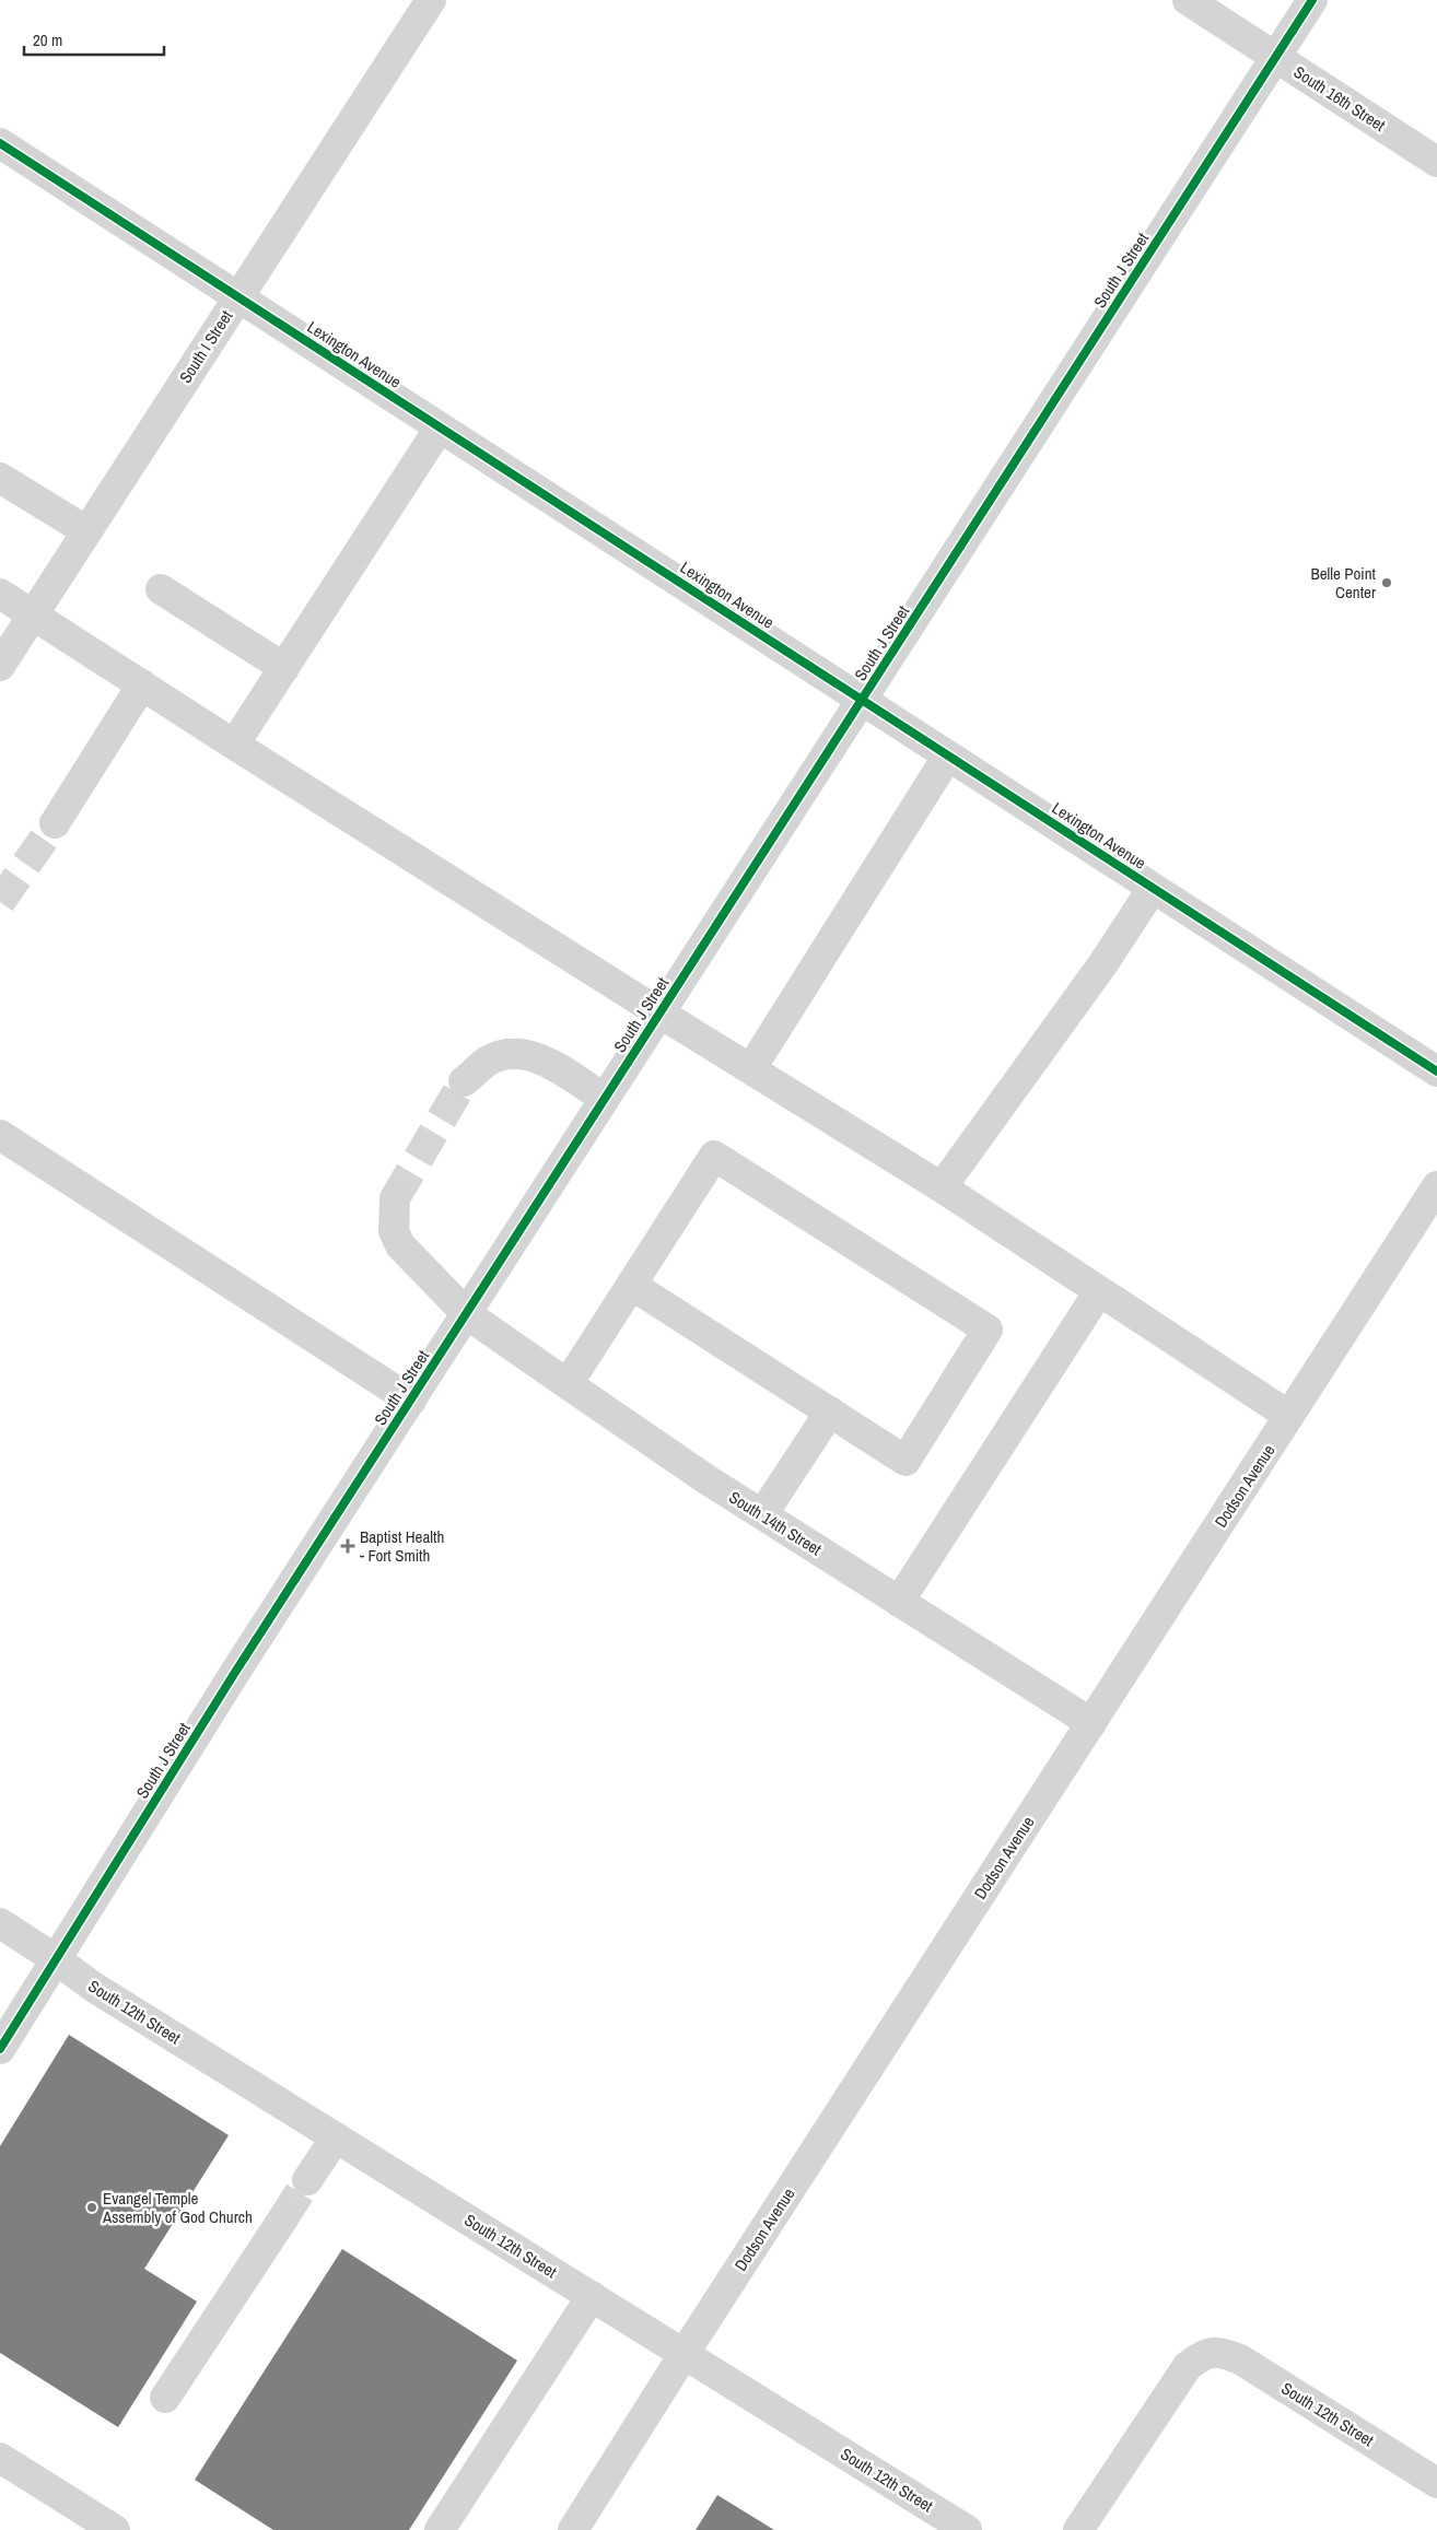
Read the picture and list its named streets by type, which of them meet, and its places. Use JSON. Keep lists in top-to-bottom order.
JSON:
{
  "streets": {
    "street": [
      "South 16th Street",
      "South J Street",
      "South I Street",
      "Lexington Avenue",
      "Dodson Avenue",
      "South 14th Street",
      "South 12th Street"
    ]
  },
  "crossings": [
    ["South 16th Street", "South J Street"],
    ["South J Street", "Lexington Avenue"],
    ["South J Street", "South 14th Street"],
    ["South J Street", "South 12th Street"],
    ["South I Street", "Lexington Avenue"],
    ["Dodson Avenue", "South 14th Street"],
    ["Dodson Avenue", "South 12th Street"]
  ],
  "places": {
    "other": ["Belle Point Center", "Evangel Temple Assembly of God Church"],
    "health": ["Baptist Health - Fort Smith"]
  },
  "scale_bar": "20 m"
}
